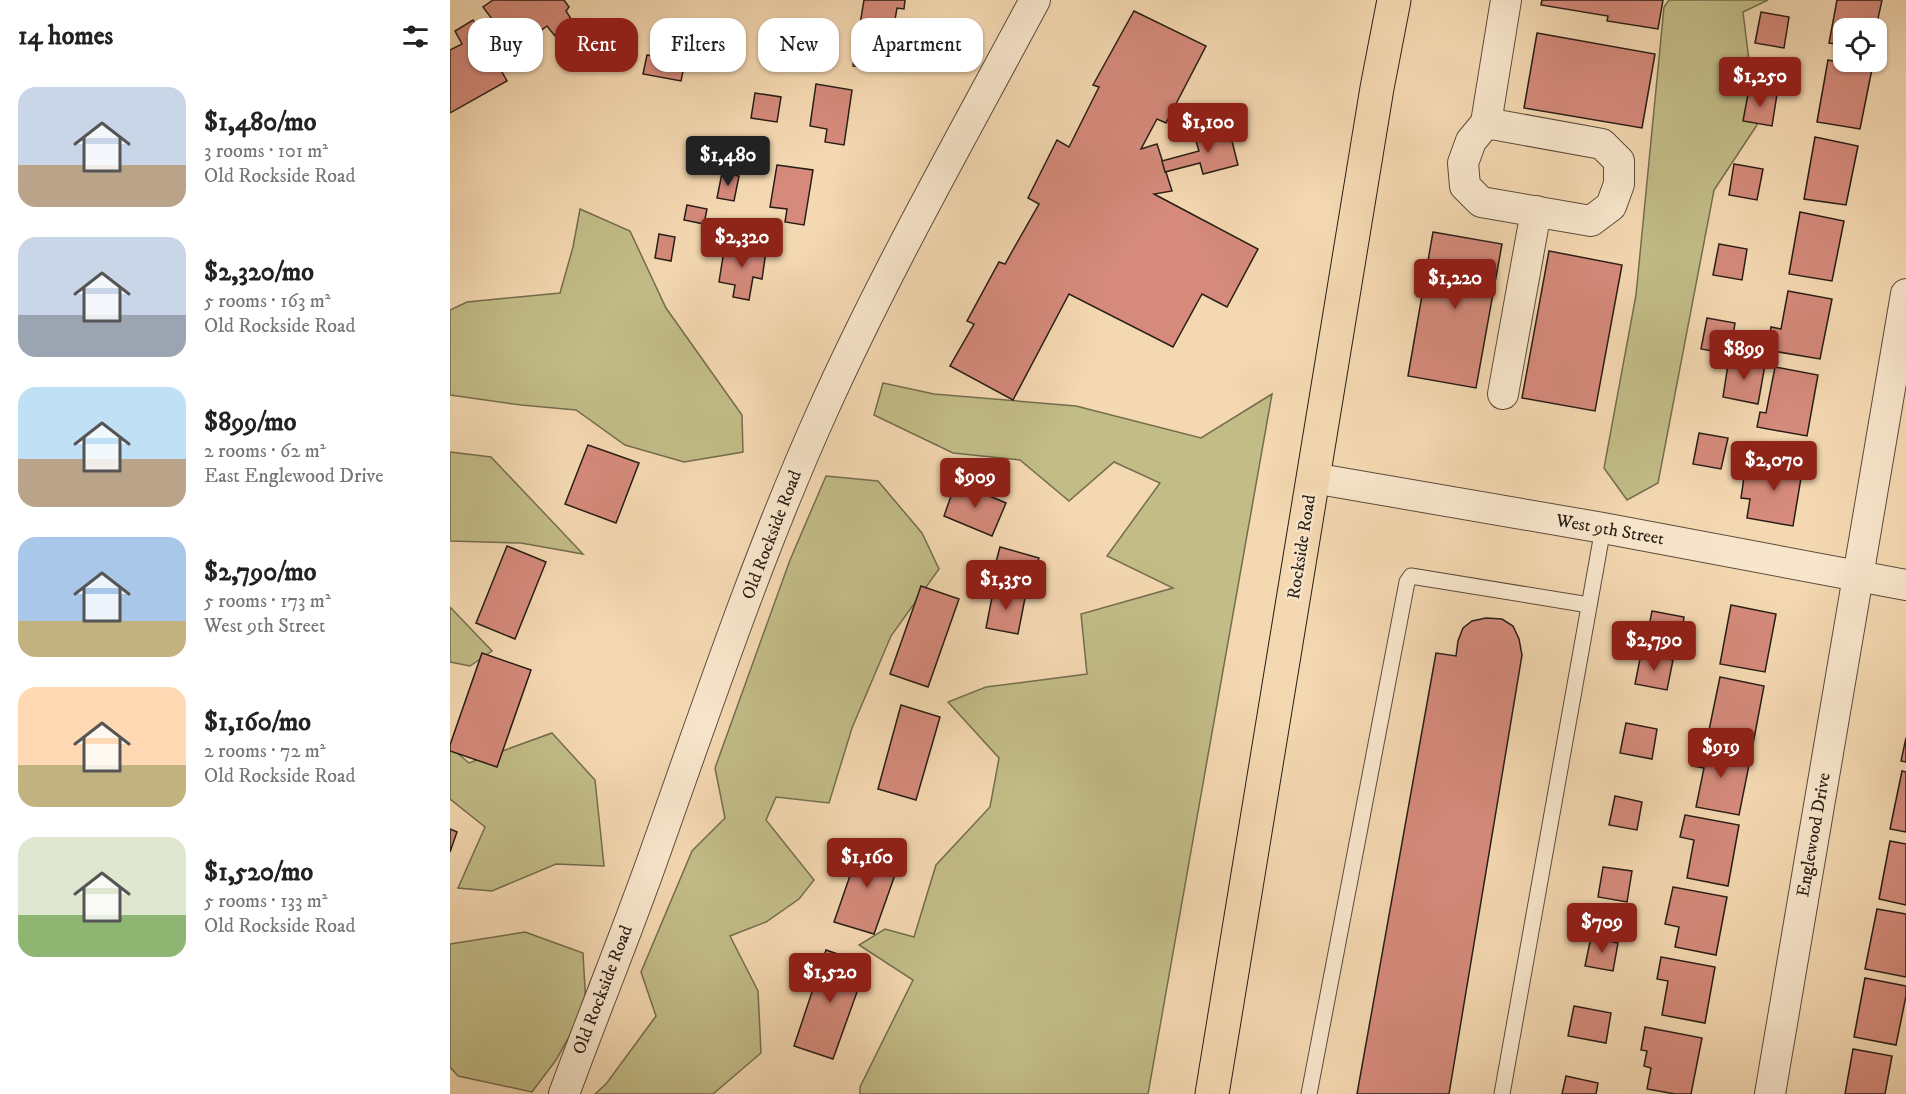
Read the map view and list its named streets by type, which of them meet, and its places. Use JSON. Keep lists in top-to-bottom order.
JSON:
{
  "streets": {
    "main road": ["Rockside Road"],
    "street": ["West 9th Street", "Old Rockside Road", "Englewood Drive"]
  },
  "crossings": [
    ["West 9th Street", "Rockside Road"],
    ["West 9th Street", "Englewood Drive"]
  ],
  "page": {
    "heading": "14 homes",
    "chip": [
      "Buy",
      "Rent",
      "Filters",
      "New",
      "Apartment"
    ],
    "price": [
      "$1,250",
      "$1,100",
      "$1,480",
      "$2,320",
      "$1,220",
      "$899",
      "$2,070",
      "$909",
      "$1,350",
      "$2,790",
      "$919",
      "$1,160",
      "$709",
      "$1,520"
    ],
    "list": [
      {
        "name": "$1,480/mo",
        "note": "3 rooms · 101 m² · Old Rockside Road"
      },
      {
        "name": "$2,320/mo",
        "note": "5 rooms · 163 m² · Old Rockside Road"
      },
      {
        "name": "$899/mo",
        "note": "2 rooms · 62 m² · East Englewood Drive"
      },
      {
        "name": "$2,790/mo",
        "note": "5 rooms · 173 m² · West 9th Street"
      },
      {
        "name": "$1,160/mo",
        "note": "2 rooms · 72 m² · Old Rockside Road"
      },
      {
        "name": "$1,520/mo",
        "note": "5 rooms · 133 m² · Old Rockside Road"
      }
    ]
  }
}
